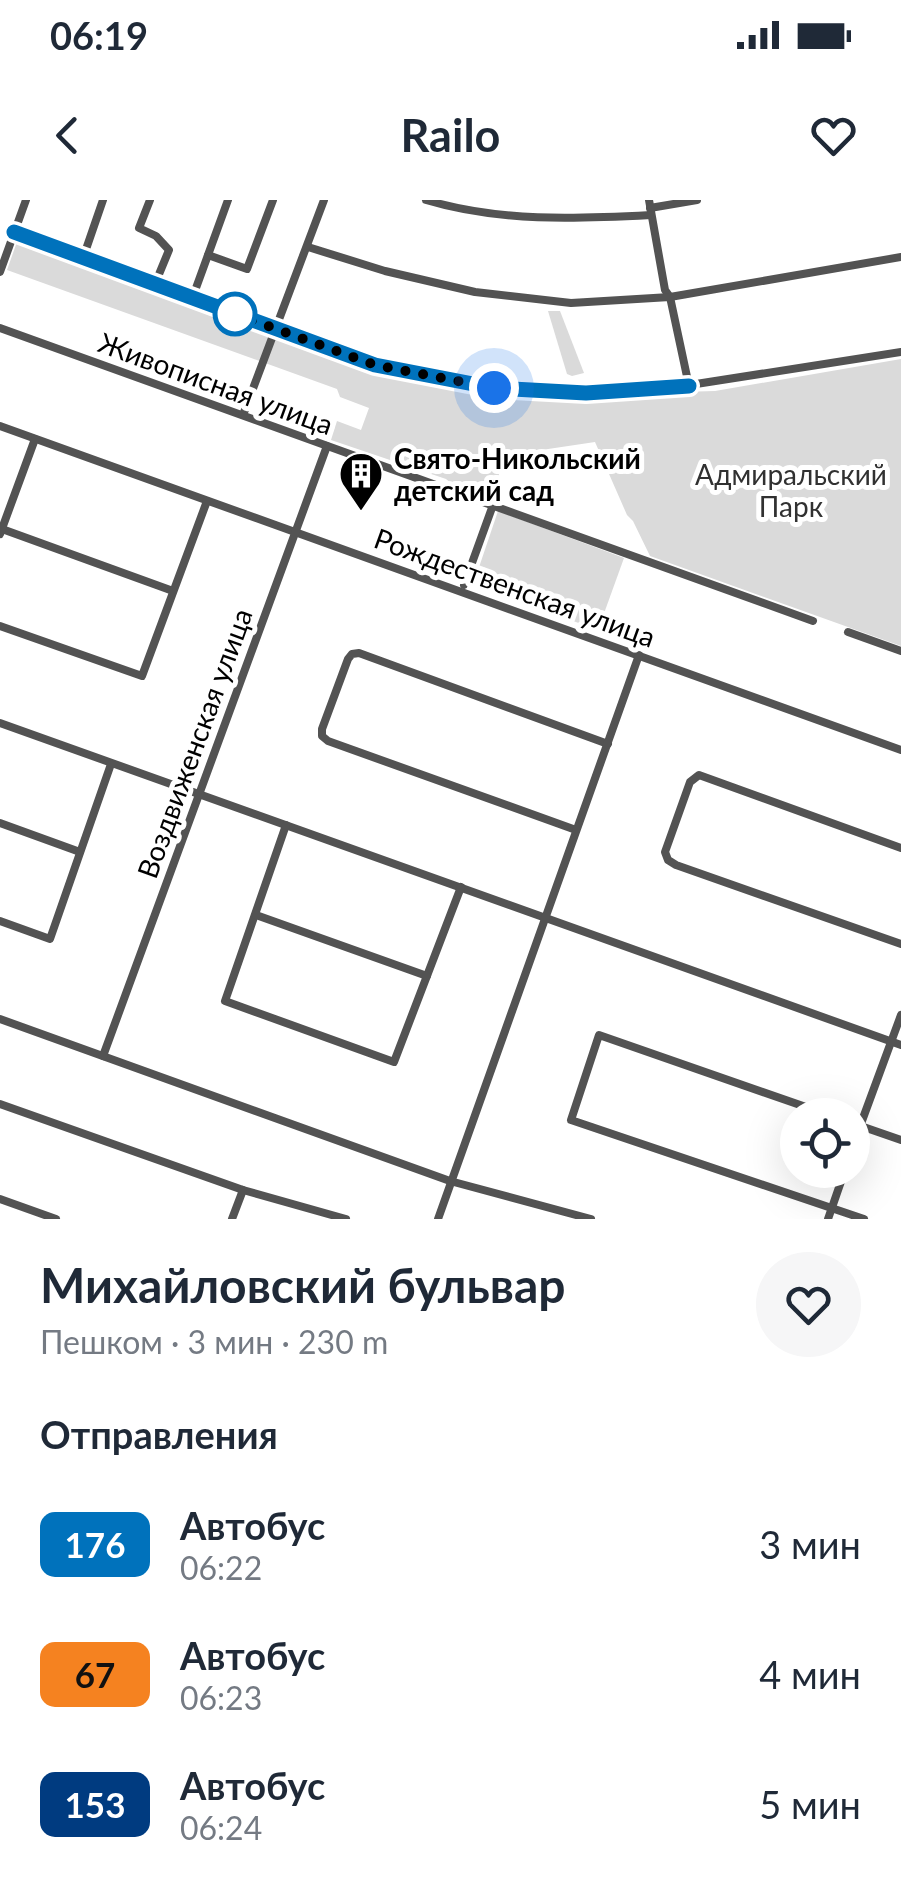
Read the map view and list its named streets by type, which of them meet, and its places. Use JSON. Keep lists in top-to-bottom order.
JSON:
{
  "streets": {
    "street": ["Живописная улица", "Рождественская улица", "Воздвиженская улица"]
  },
  "crossings": [
    ["Живописная улица", "Воздвиженская улица"],
    ["Рождественская улица", "Воздвиженская улица"]
  ],
  "parks": ["Адмиральский Парк"],
  "places": {
    "building": ["Свято-Никольский детский сад"]
  },
  "lines": ["bus line 176"],
  "page": {
    "status": "06:19",
    "header": "Railo",
    "heading": [
      ["Михайловский бульвар", "Пешком · 3 мин · 230 m"],
      "Отправления"
    ],
    "list": [
      {
        "mark": "176",
        "name": "Автобус",
        "note": "06:22",
        "value": "3 мин"
      },
      {
        "mark": "67",
        "name": "Автобус",
        "note": "06:23",
        "value": "4 мин"
      },
      {
        "mark": "153",
        "name": "Автобус",
        "note": "06:24",
        "value": "5 мин"
      }
    ]
  }
}
